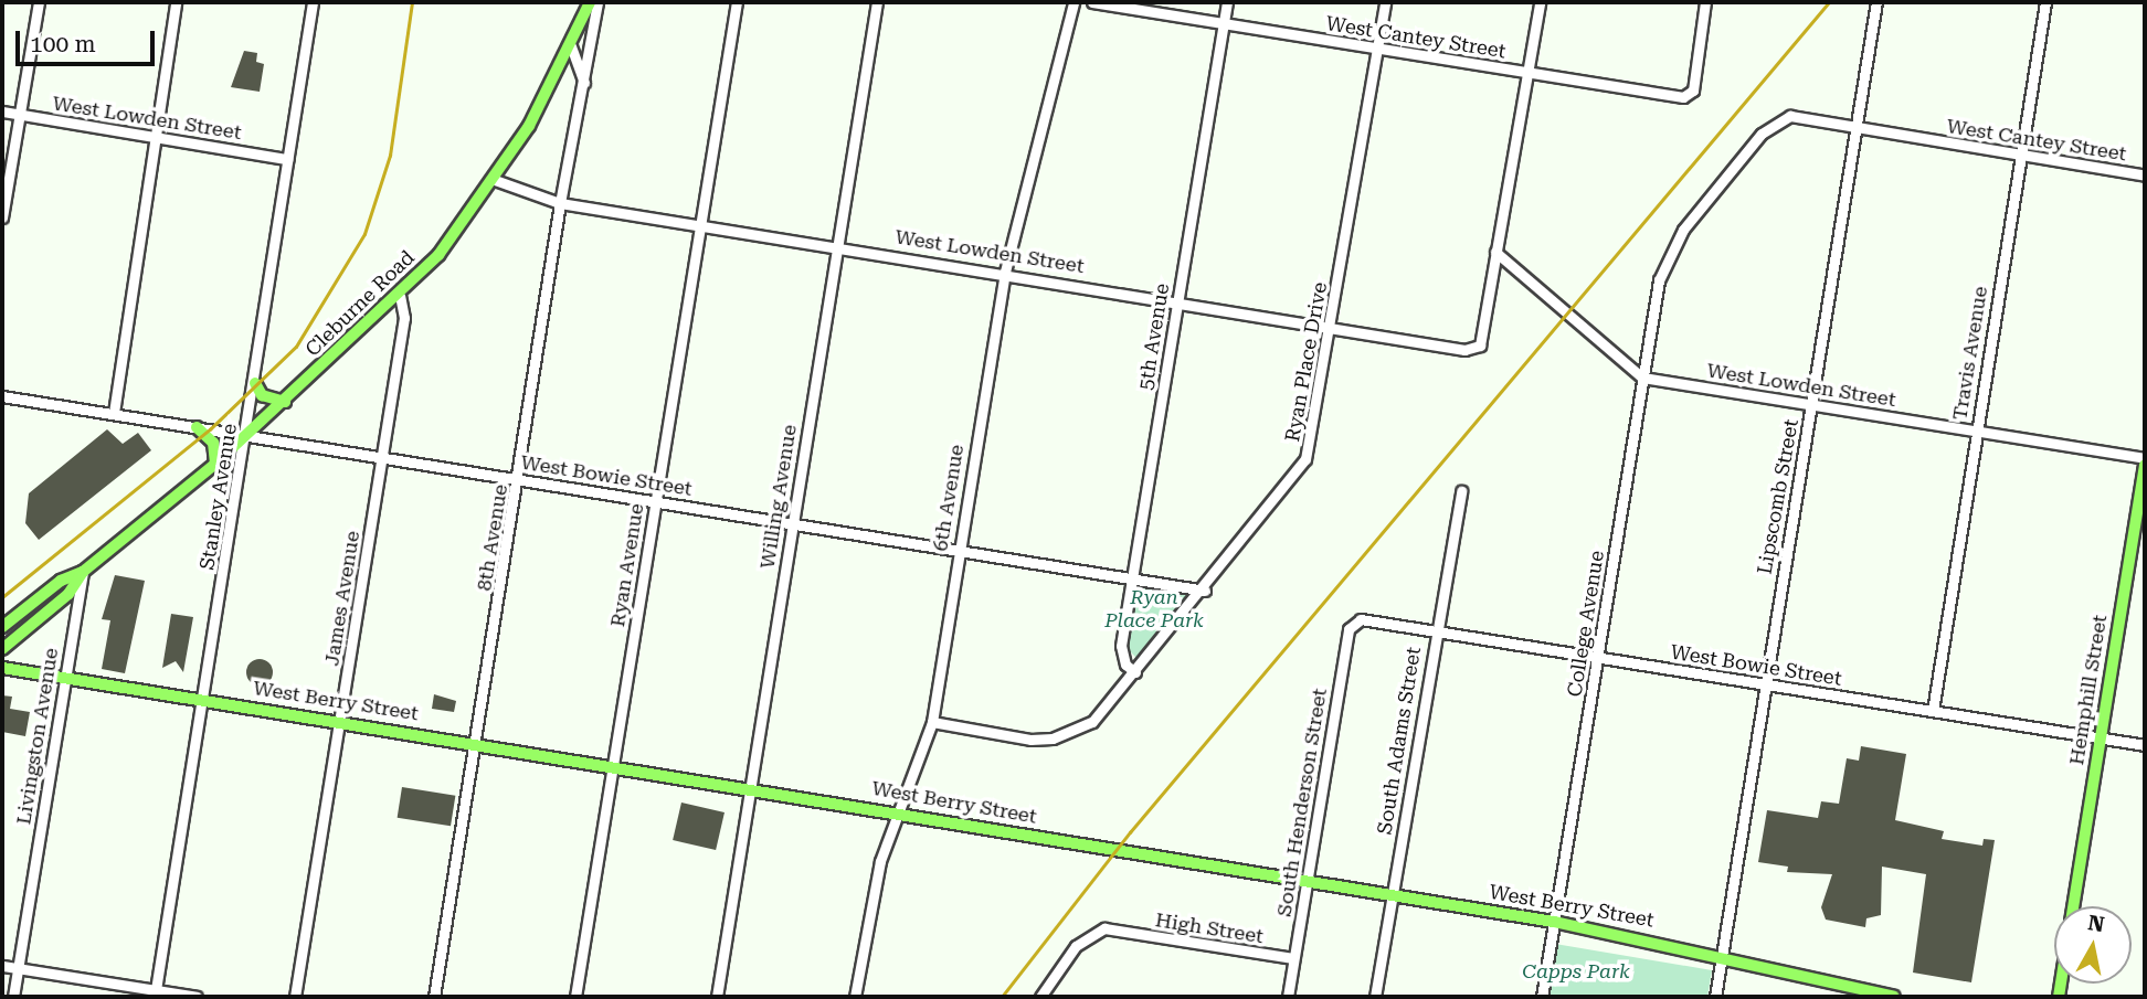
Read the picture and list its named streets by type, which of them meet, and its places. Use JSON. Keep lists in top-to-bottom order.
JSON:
{
  "streets": {
    "main road": ["Cleburne Road", "Hemphill Street", "West Berry Street"],
    "street": [
      "West Cantey Street",
      "West Lowden Street",
      "5th Avenue",
      "Travis Avenue",
      "Ryan Place Drive",
      "West Bowie Street",
      "Stanley Avenue",
      "Willing Avenue",
      "Lipscomb Street",
      "6th Avenue",
      "8th Avenue",
      "Ryan Avenue",
      "James Avenue",
      "College Avenue",
      "Livingston Avenue",
      "South Adams Street",
      "South Henderson Street",
      "High Street"
    ]
  },
  "crossings": [
    ["West Cantey Street", "5th Avenue"],
    ["West Cantey Street", "Travis Avenue"],
    ["West Cantey Street", "Ryan Place Drive"],
    ["West Cantey Street", "Lipscomb Street"],
    ["West Cantey Street", "College Avenue"],
    ["West Lowden Street", "Cleburne Road"],
    ["West Lowden Street", "5th Avenue"],
    ["West Lowden Street", "Travis Avenue"],
    ["West Lowden Street", "Ryan Place Drive"],
    ["West Lowden Street", "Stanley Avenue"],
    ["West Lowden Street", "Willing Avenue"],
    ["West Lowden Street", "Lipscomb Street"],
    ["West Lowden Street", "6th Avenue"],
    ["West Lowden Street", "8th Avenue"],
    ["West Lowden Street", "Ryan Avenue"],
    ["West Lowden Street", "College Avenue"],
    ["Cleburne Road", "West Bowie Street"],
    ["Cleburne Road", "Stanley Avenue"],
    ["Cleburne Road", "James Avenue"],
    ["Cleburne Road", "Livingston Avenue"],
    ["5th Avenue", "Ryan Place Drive"],
    ["5th Avenue", "West Bowie Street"],
    ["Travis Avenue", "West Bowie Street"],
    ["Ryan Place Drive", "West Bowie Street"],
    ["Ryan Place Drive", "6th Avenue"],
    ["West Bowie Street", "Stanley Avenue"],
    ["West Bowie Street", "Willing Avenue"],
    ["West Bowie Street", "Lipscomb Street"],
    ["West Bowie Street", "6th Avenue"],
    ["West Bowie Street", "8th Avenue"],
    ["West Bowie Street", "Ryan Avenue"],
    ["West Bowie Street", "James Avenue"],
    ["West Bowie Street", "College Avenue"],
    ["West Bowie Street", "Hemphill Street"],
    ["West Bowie Street", "South Adams Street"],
    ["West Bowie Street", "South Henderson Street"],
    ["Stanley Avenue", "West Berry Street"],
    ["Willing Avenue", "West Berry Street"],
    ["Lipscomb Street", "West Berry Street"],
    ["6th Avenue", "West Berry Street"],
    ["8th Avenue", "West Berry Street"],
    ["Ryan Avenue", "West Berry Street"],
    ["James Avenue", "West Berry Street"],
    ["College Avenue", "West Berry Street"],
    ["West Berry Street", "Livingston Avenue"],
    ["West Berry Street", "South Adams Street"],
    ["West Berry Street", "South Henderson Street"],
    ["South Henderson Street", "High Street"]
  ],
  "parks": ["Ryan Place Park", "Capps Park"],
  "scale_bar": "100 m",
  "north": "top"
}
